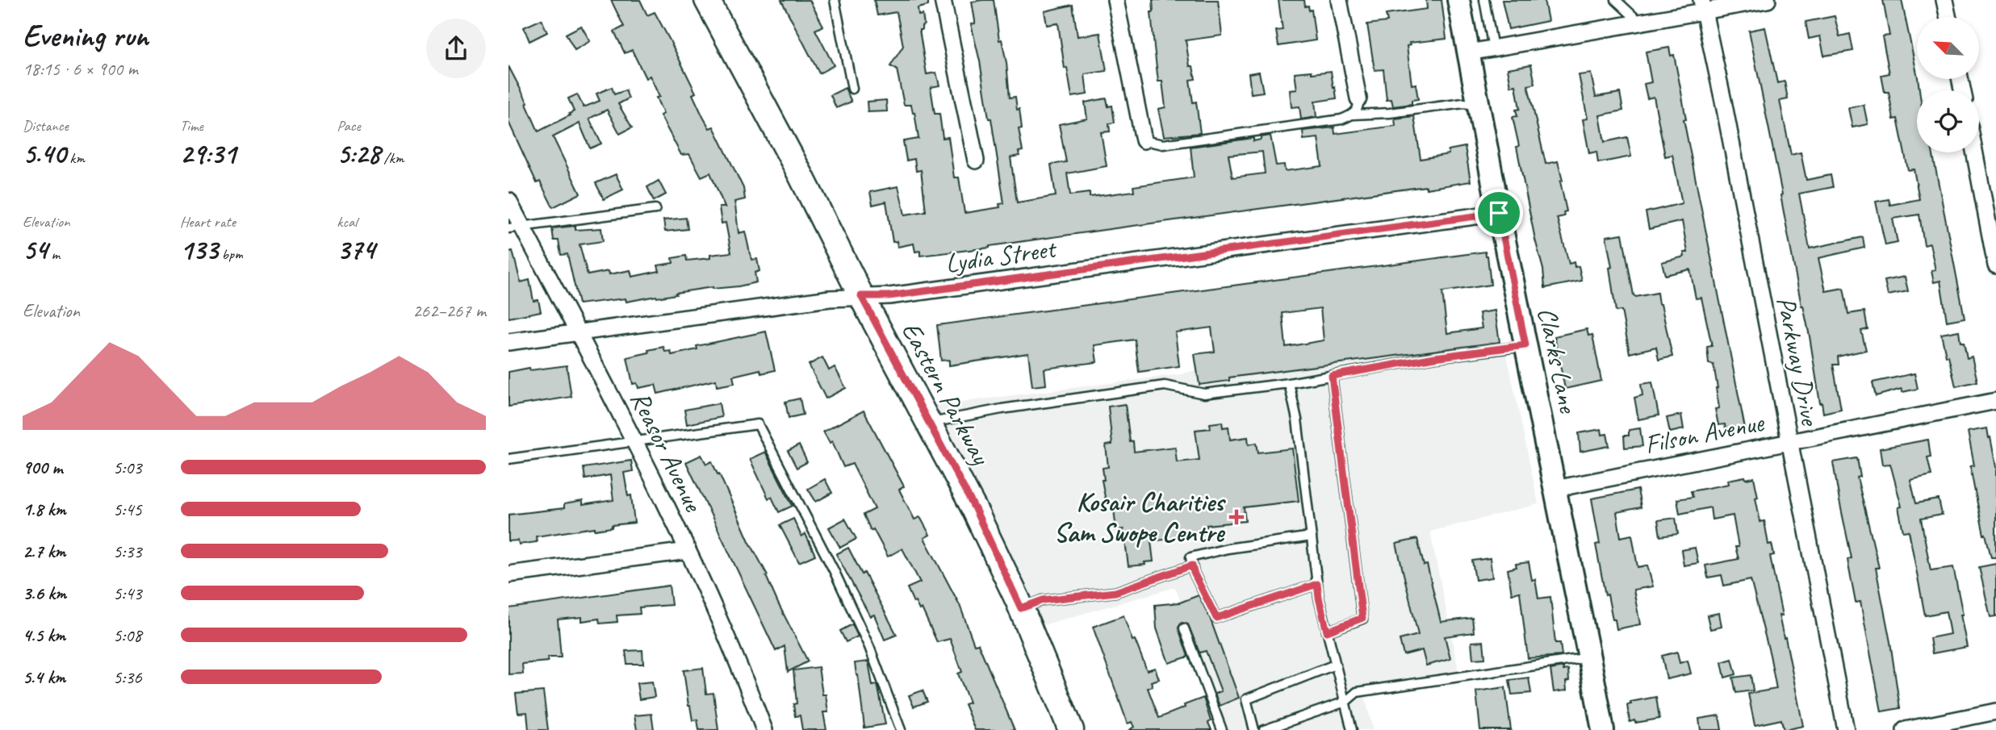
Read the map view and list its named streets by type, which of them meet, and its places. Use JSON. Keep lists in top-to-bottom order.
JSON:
{
  "streets": {
    "main road": ["Eastern Parkway"],
    "street": [
      "Lydia Street",
      "Clarks Lane",
      "Parkway Drive",
      "Filson Avenue",
      "Reasor Avenue"
    ]
  },
  "crossings": [
    ["Lydia Street", "Clarks Lane"],
    ["Lydia Street", "Eastern Parkway"],
    ["Lydia Street", "Reasor Avenue"],
    ["Clarks Lane", "Filson Avenue"],
    ["Parkway Drive", "Filson Avenue"]
  ],
  "places": {
    "health": ["Kosair Charities Sam Swope Centre"]
  },
  "north": "top left",
  "page": {
    "heading": ["Evening run", "18:15 · 6 × 900 m"],
    "stats": [
      ["Distance", "5.40 km"],
      ["Time", "29:31"],
      ["Pace", "5:28 /km"],
      ["Elevation", "54 m"],
      ["Heart rate", "133 bpm"],
      ["kcal", "374"]
    ],
    "chart": ["Elevation", "262–267 m"],
    "list": [
      {
        "name": "900 m",
        "note": "5:03"
      },
      {
        "name": "1.8 km",
        "note": "5:45"
      },
      {
        "name": "2.7 km",
        "note": "5:33"
      },
      {
        "name": "3.6 km",
        "note": "5:43"
      },
      {
        "name": "4.5 km",
        "note": "5:08"
      },
      {
        "name": "5.4 km",
        "note": "5:36"
      }
    ]
  }
}
